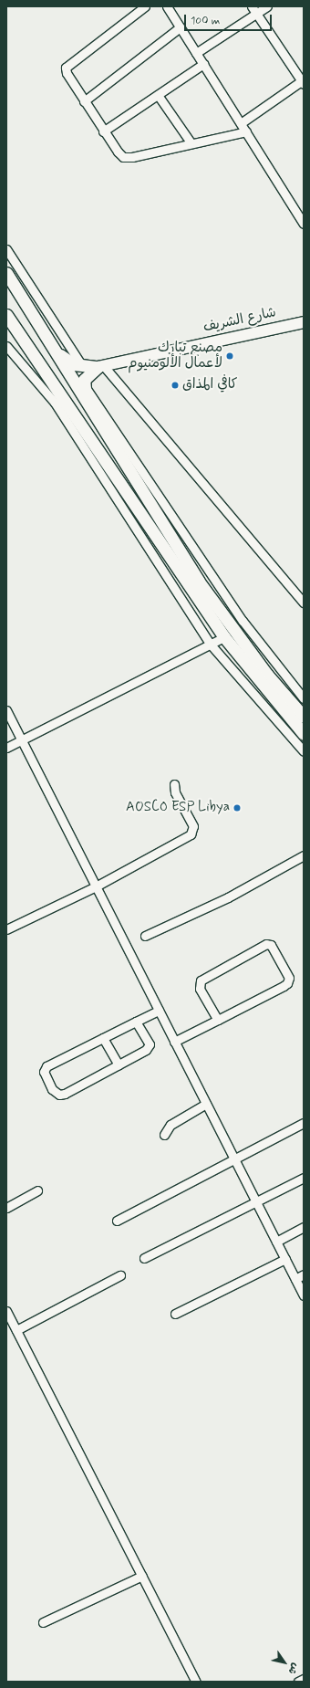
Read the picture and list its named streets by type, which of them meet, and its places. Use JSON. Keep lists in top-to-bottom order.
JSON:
{
  "streets": {
    "main road": ["شارع الشريف"]
  },
  "places": ["مصنع تبارك لأعمال الألومنيوم", "كافي المذاق", "AOSCO ESP Libya"],
  "scale_bar": "100 m",
  "north": "bottom right"
}
